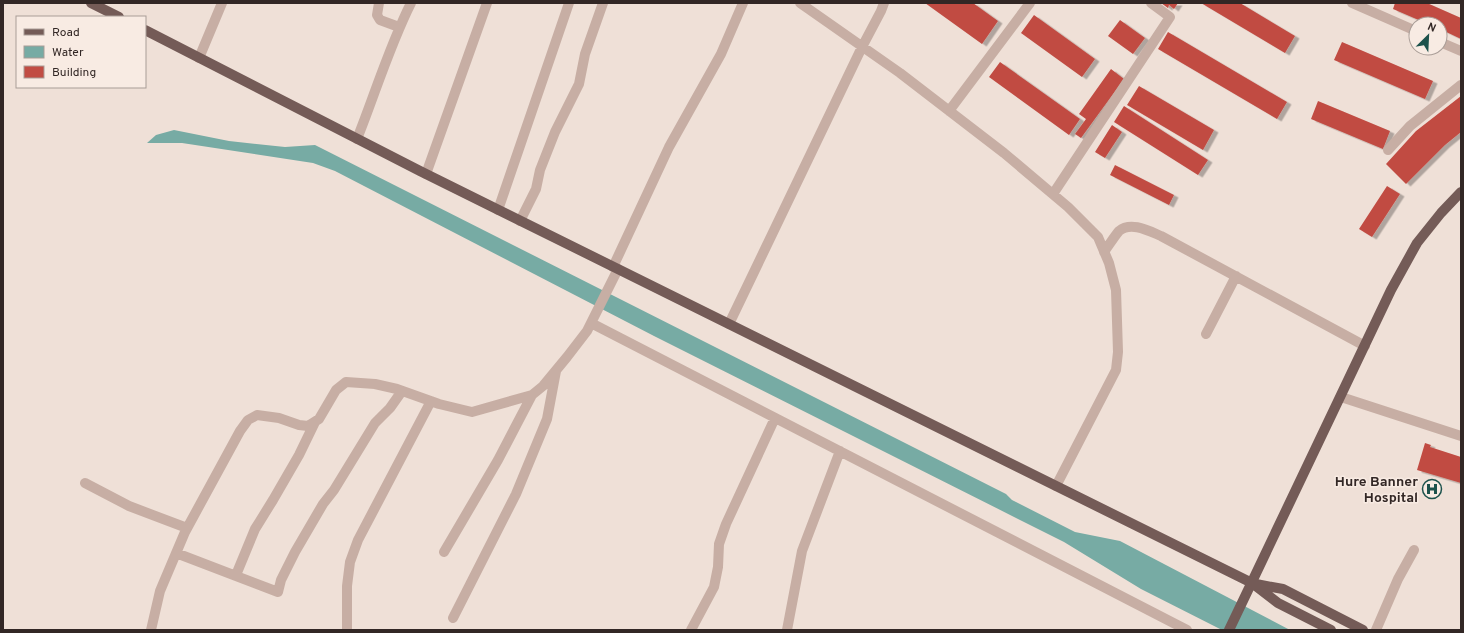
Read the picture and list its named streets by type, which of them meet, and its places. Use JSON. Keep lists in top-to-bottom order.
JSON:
{
  "places": {
    "hospital": ["Hure Banner Hospital"]
  },
  "legend": ["Road", "Water", "Building"],
  "north": "top right"
}
